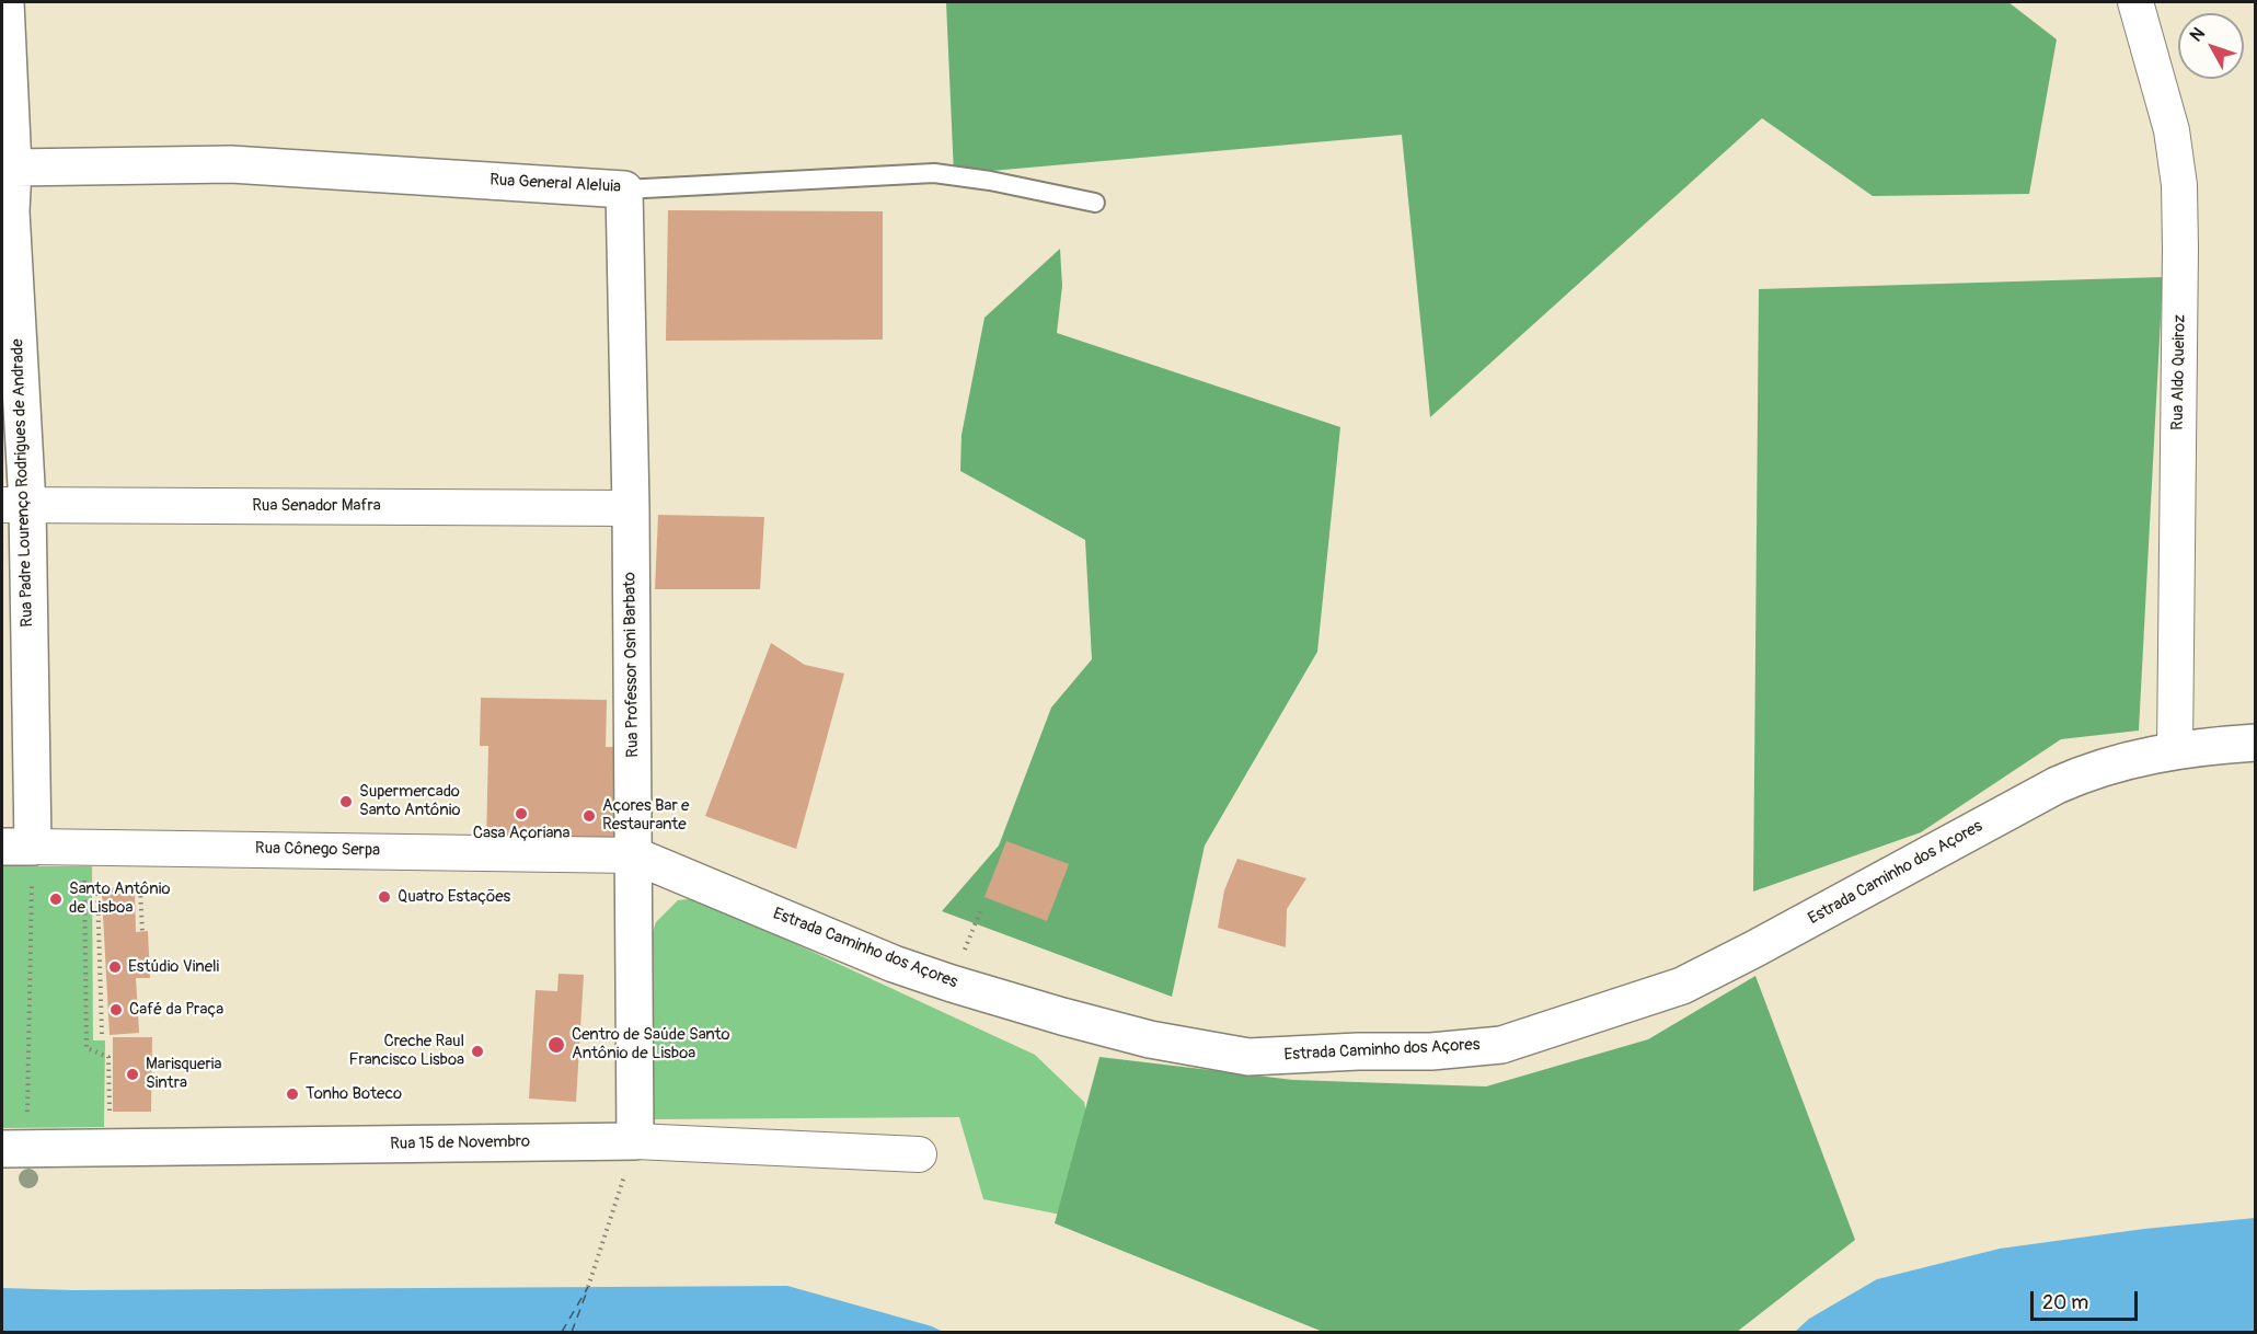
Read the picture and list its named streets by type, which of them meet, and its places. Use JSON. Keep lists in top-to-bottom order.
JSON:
{
  "streets": {
    "main road": [
      "Rua General Aleluia",
      "Rua Padre Lourenço Rodrigues de Andrade",
      "Rua Professor Osni Barbato",
      "Estrada Caminho dos Açores",
      "Rua 15 de Novembro"
    ],
    "street": ["Rua Aldo Queiroz", "Rua Senador Mafra", "Rua Cônego Serpa"]
  },
  "crossings": [
    ["Rua General Aleluia", "Rua Padre Lourenço Rodrigues de Andrade"],
    ["Rua General Aleluia", "Rua Professor Osni Barbato"],
    ["Rua Aldo Queiroz", "Estrada Caminho dos Açores"],
    ["Rua Padre Lourenço Rodrigues de Andrade", "Rua Senador Mafra"],
    ["Rua Padre Lourenço Rodrigues de Andrade", "Rua Cônego Serpa"],
    ["Rua Senador Mafra", "Rua Professor Osni Barbato"],
    ["Rua Professor Osni Barbato", "Rua Cônego Serpa"],
    ["Rua Professor Osni Barbato", "Estrada Caminho dos Açores"],
    ["Rua Professor Osni Barbato", "Rua 15 de Novembro"],
    ["Rua Cônego Serpa", "Estrada Caminho dos Açores"]
  ],
  "places": [
    "Supermercado Santo Antônio",
    "Casa Açoriana",
    "Açores Bar e Restaurante",
    "Quatro Estações",
    "Santo Antônio de Lisboa",
    "Estúdio Vineli",
    "Café da Praça",
    "Centro de Saúde Santo Antônio de Lisboa",
    "Creche Raul Francisco Lisboa",
    "Marisqueria Sintra",
    "Tonho Boteco"
  ],
  "scale_bar": "20 m",
  "north": "top left"
}
